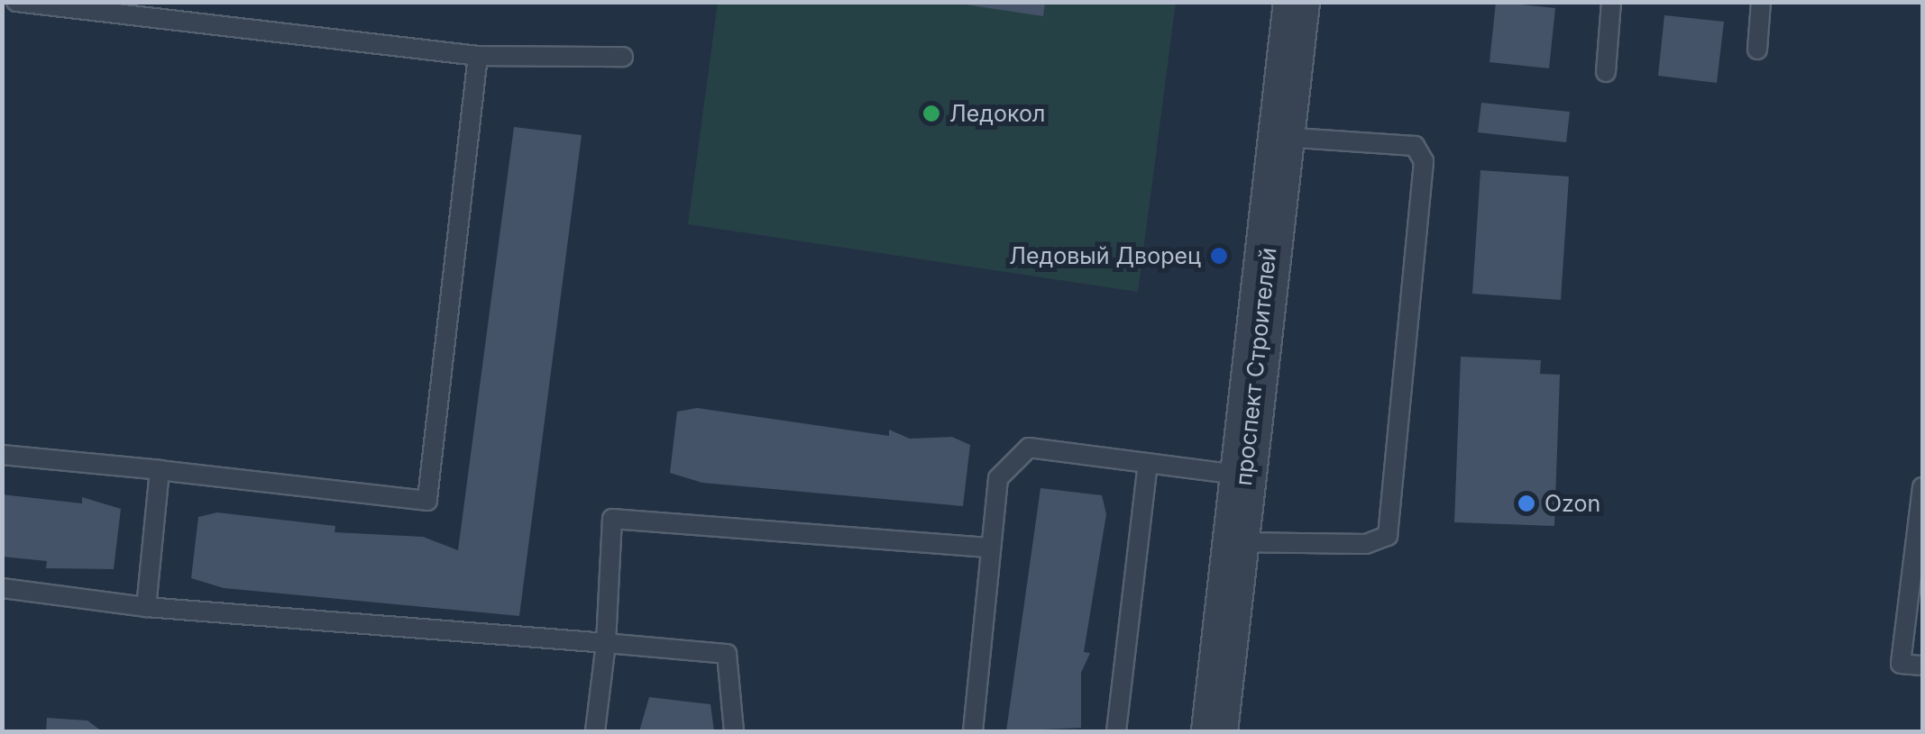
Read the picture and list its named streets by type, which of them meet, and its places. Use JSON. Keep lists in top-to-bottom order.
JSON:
{
  "streets": {
    "street": ["проспект Строителей"]
  },
  "places": ["Ледокол", "Ледовый Дворец", "Ozon"]
}
